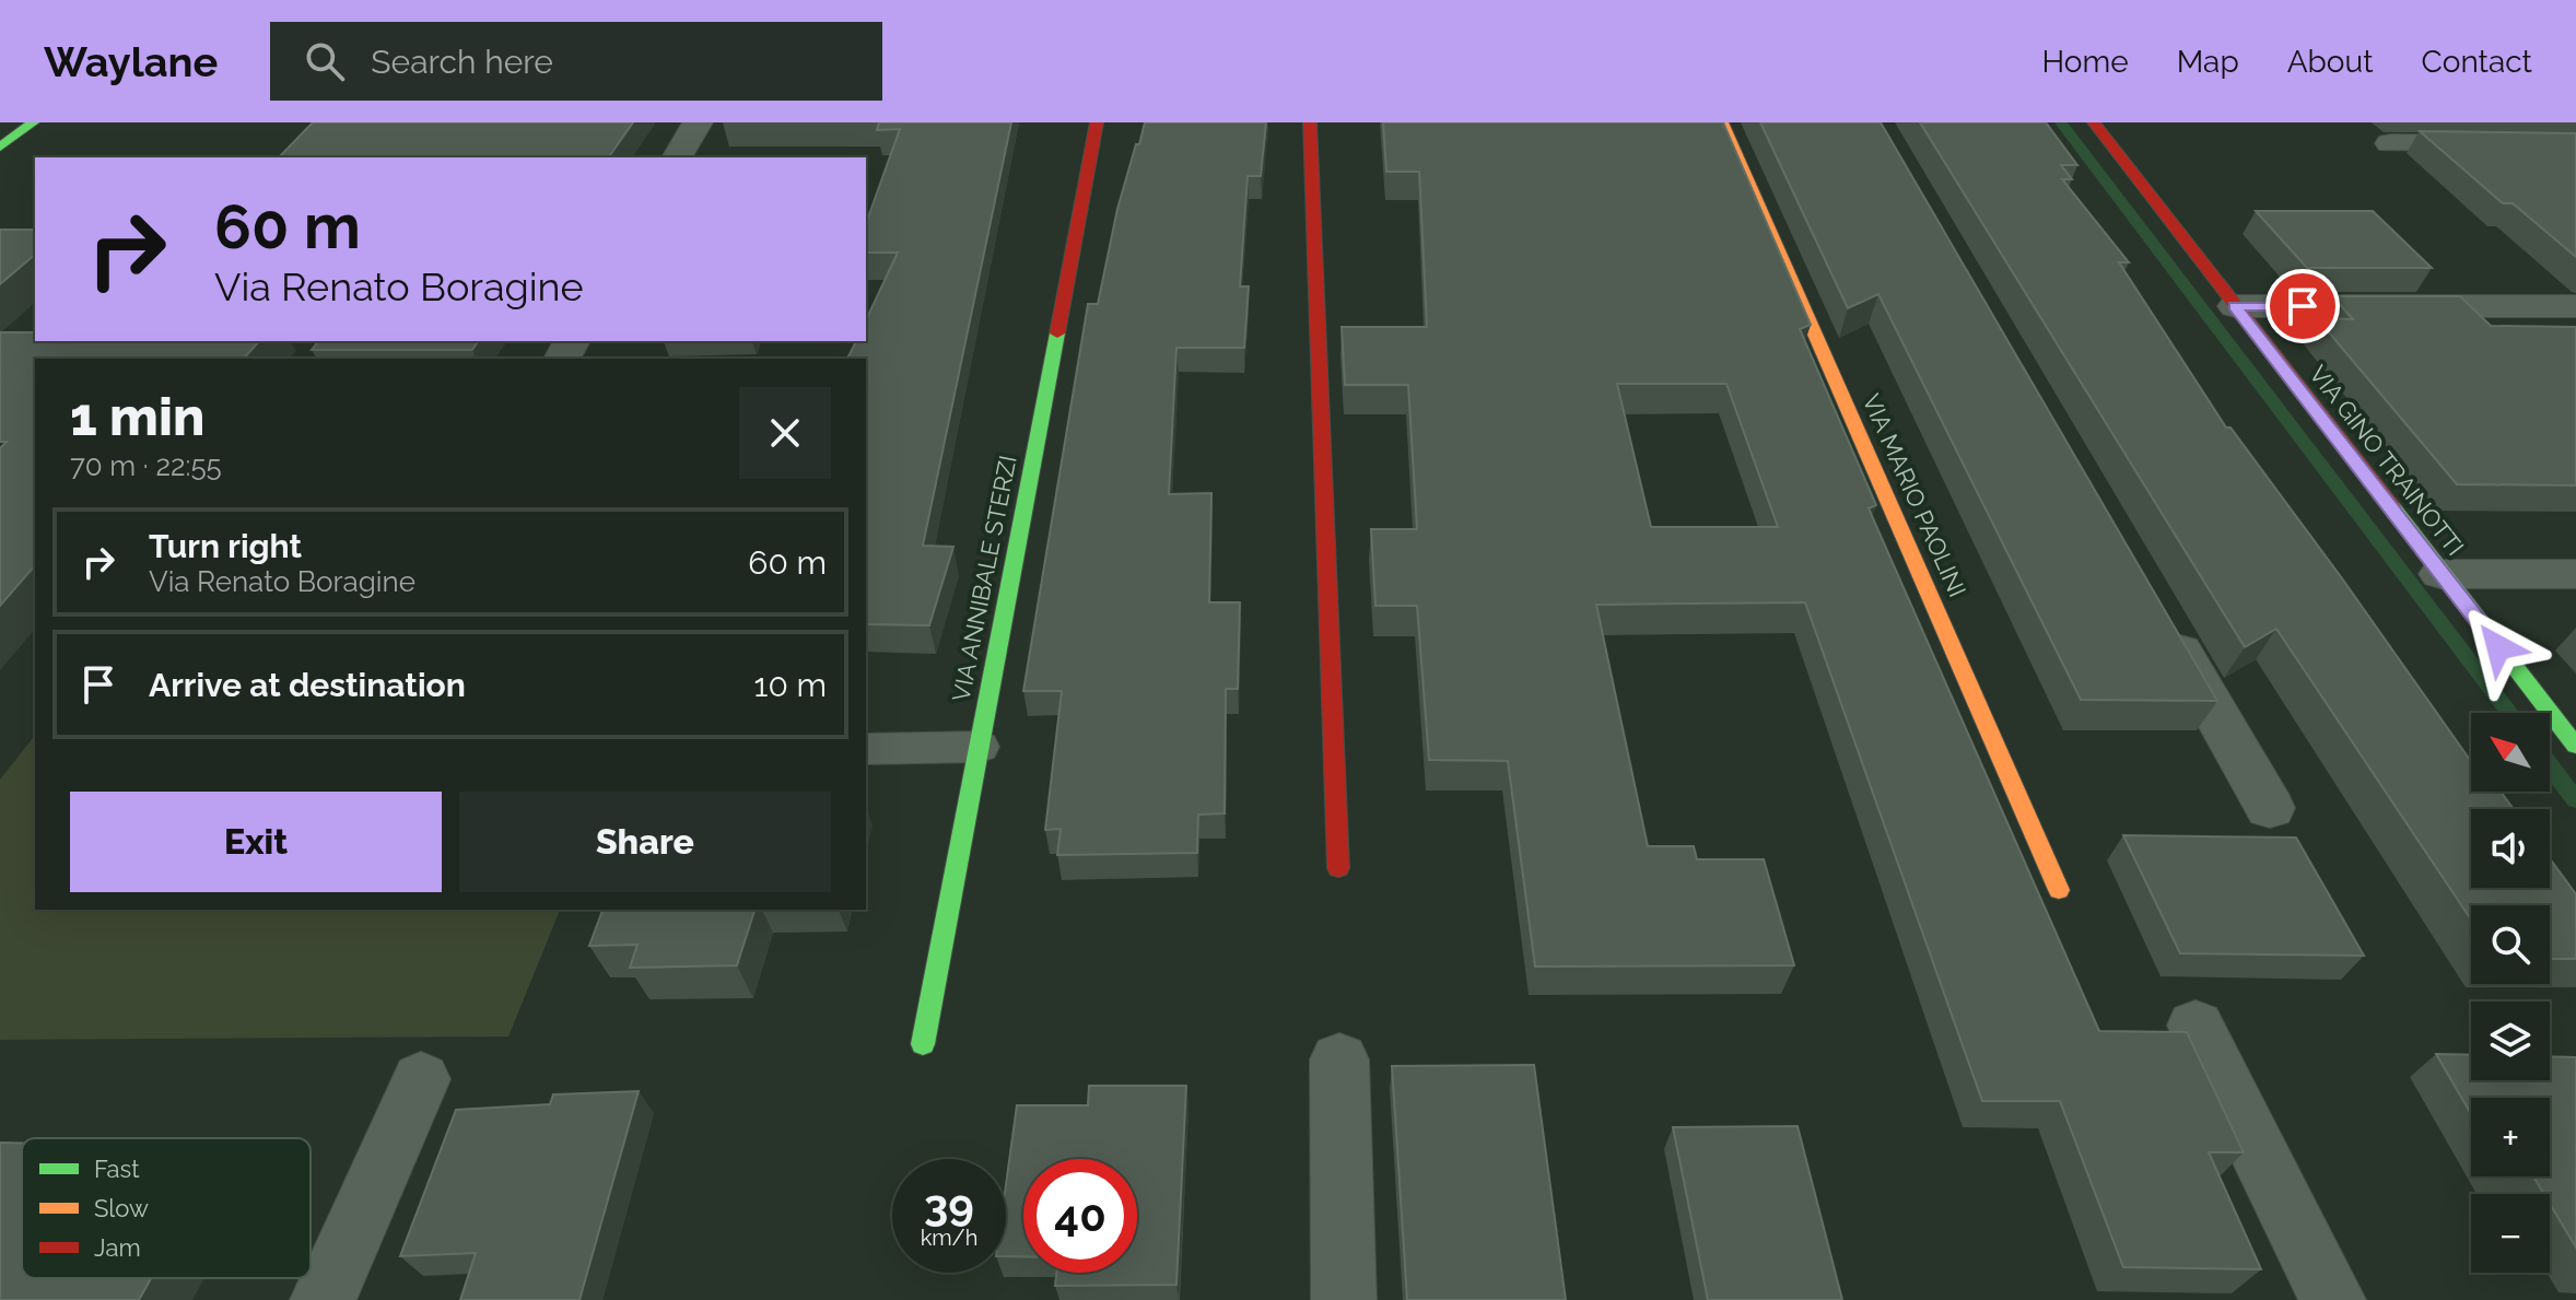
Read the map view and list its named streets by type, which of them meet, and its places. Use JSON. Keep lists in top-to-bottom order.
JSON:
{
  "streets": {
    "street": ["VIA GINO TRAINOTTI", "VIA MARIO PAOLINI", "VIA ANNIBALE STERZI"]
  },
  "legend": ["Fast", "Slow", "Jam"],
  "north": "top left",
  "page": {
    "header": "Waylane",
    "search": "Search here",
    "nav": [
      "Home",
      "Map",
      "About",
      "Contact"
    ],
    "turn": ["60 m", "Via Renato Boragine"],
    "heading": ["1 min", "70 m · 22:55"],
    "list": [
      {
        "name": "Turn right",
        "note": "Via Renato Boragine",
        "value": "60 m"
      },
      {
        "name": "Arrive at destination",
        "value": "10 m"
      }
    ],
    "map_buttons": ["+", "−"],
    "buttons": ["Exit", "Share"],
    "speed": "39 km/h",
    "limit": "40"
  }
}
